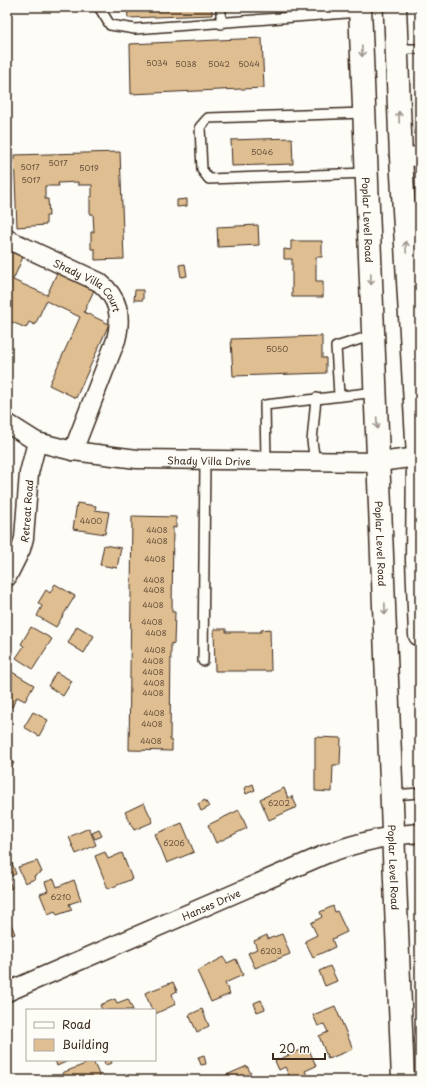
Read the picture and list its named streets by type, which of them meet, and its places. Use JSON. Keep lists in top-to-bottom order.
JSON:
{
  "streets": {
    "main road": ["Poplar Level Road"],
    "street": [
      "Shady Villa Court",
      "Shady Villa Drive",
      "Retreat Road",
      "Hanses Drive"
    ]
  },
  "crossings": [
    ["Poplar Level Road", "Shady Villa Drive"],
    ["Poplar Level Road", "Hanses Drive"],
    ["Shady Villa Court", "Shady Villa Drive"],
    ["Shady Villa Drive", "Retreat Road"]
  ],
  "house_numbers": [
    "5034",
    "5038",
    "5042",
    "5044",
    "5046",
    "5017",
    "5017",
    "5019",
    "5017",
    "5050",
    "4400",
    "4408",
    "4408",
    "4408",
    "4408",
    "4408",
    "4408",
    "4408",
    "4408",
    "4408",
    "4408",
    "4408",
    "4408",
    "4408",
    "4408",
    "4408",
    "4408",
    "6202",
    "6206",
    "6210",
    "6203"
  ],
  "legend": ["Road", "Building"],
  "scale_bar": "20 m"
}
